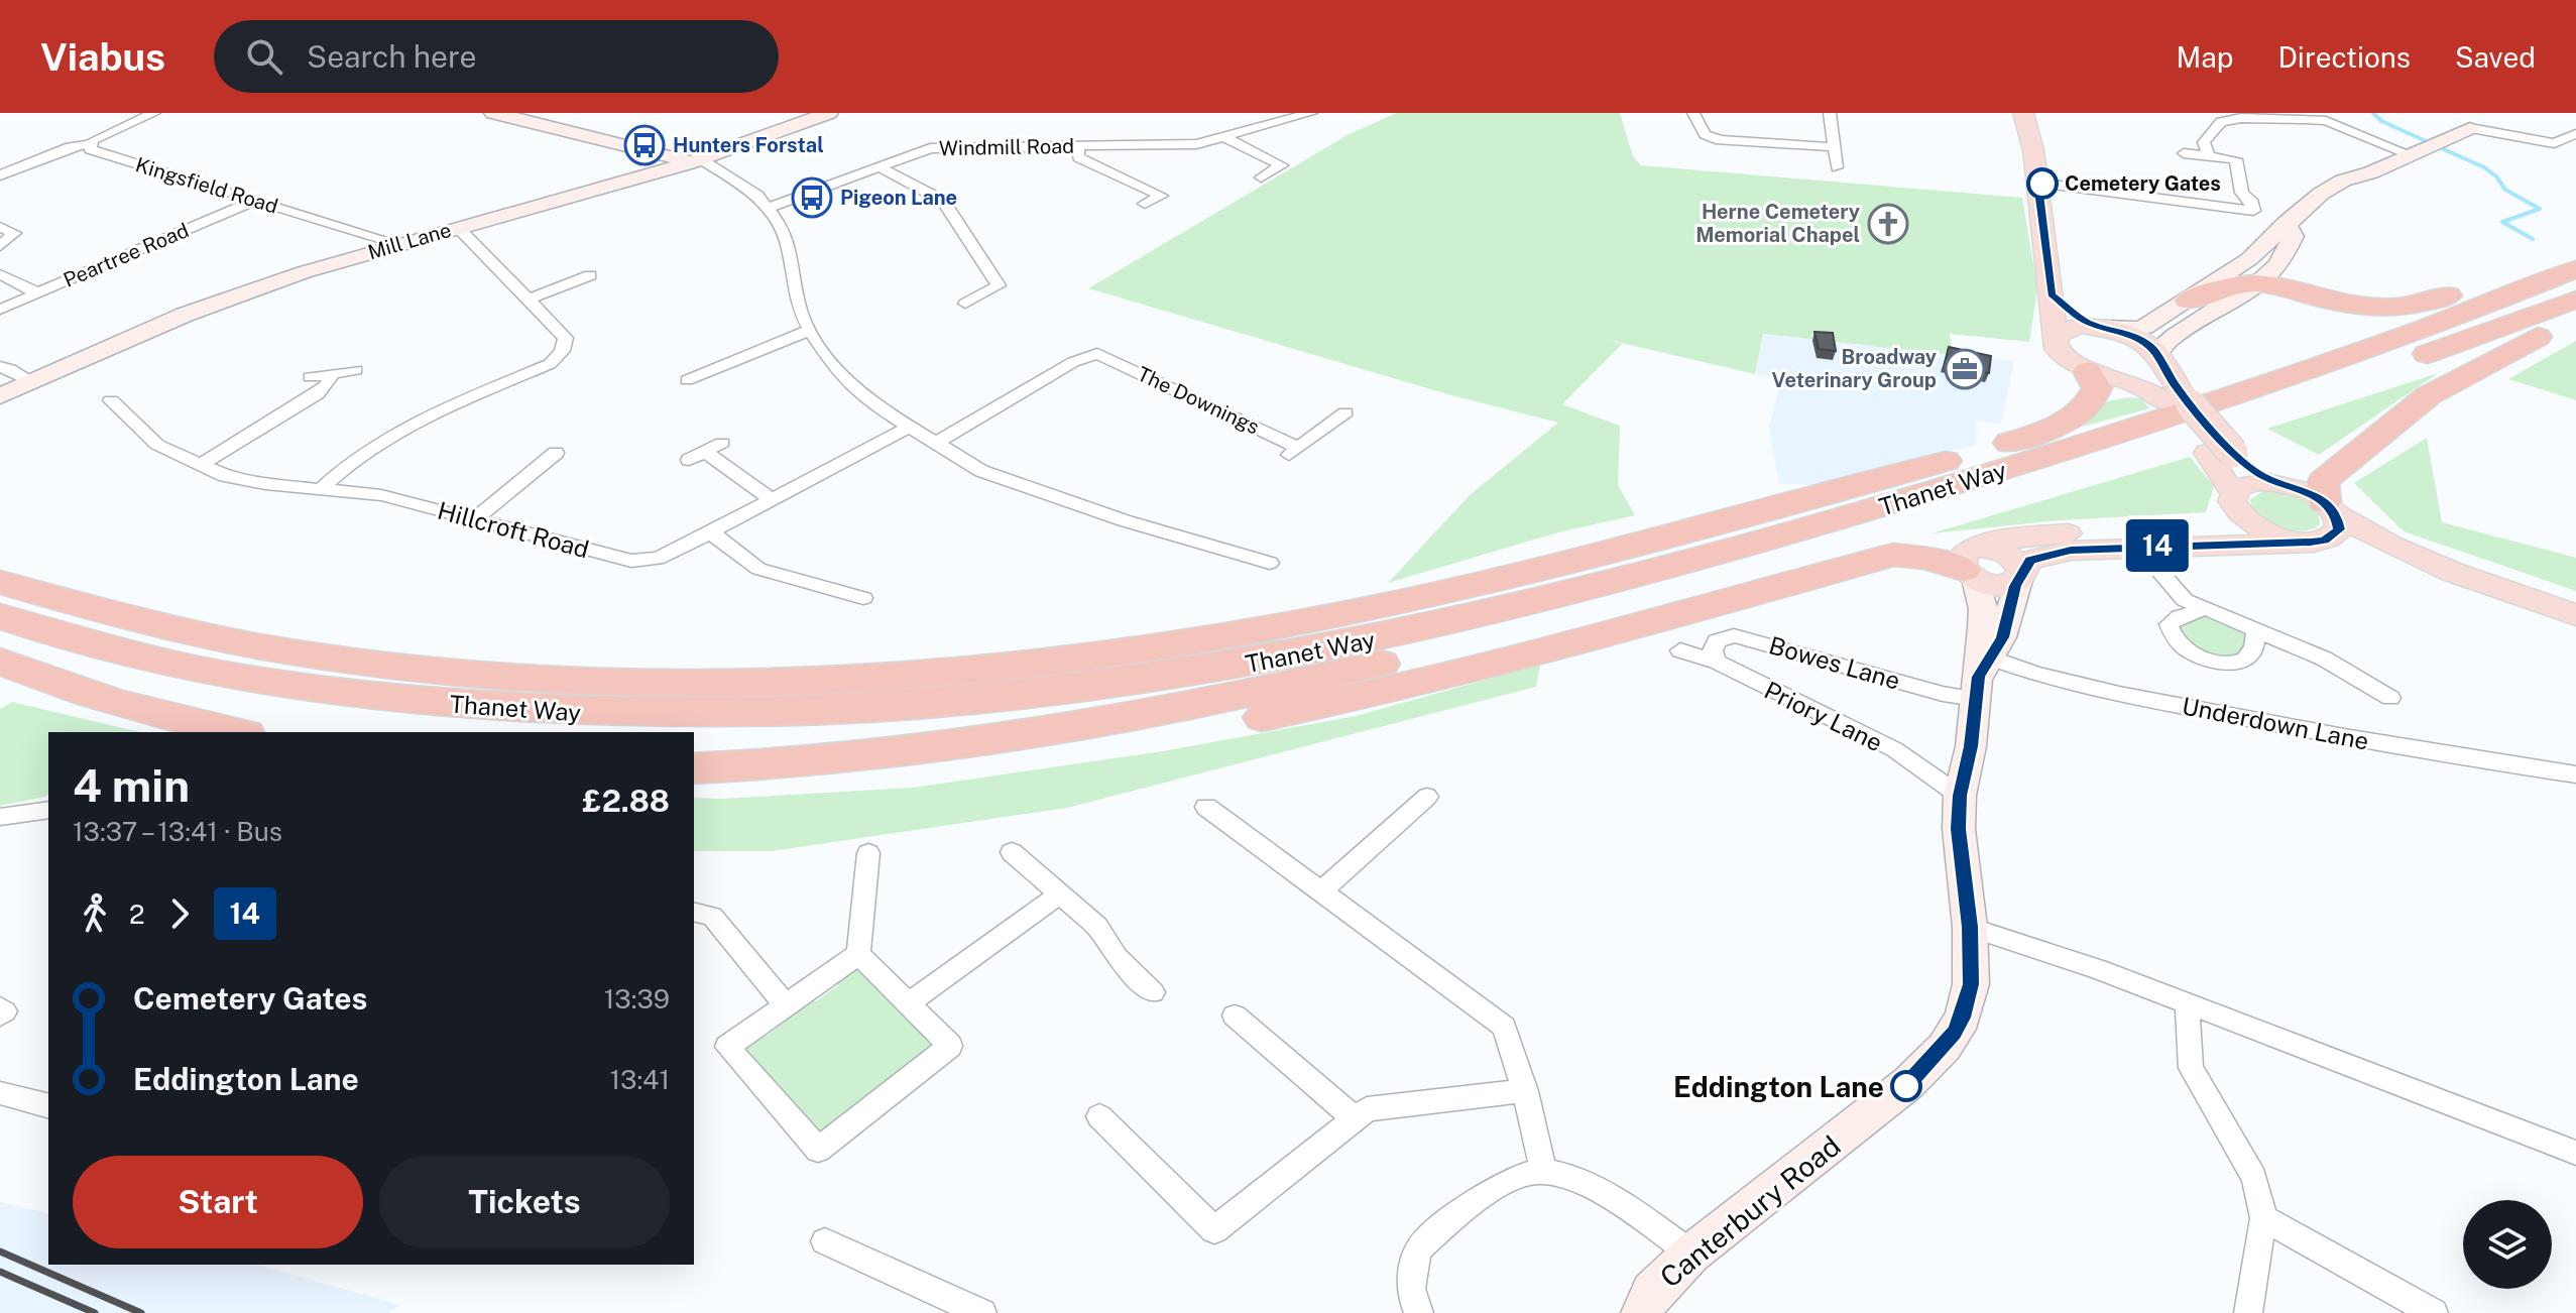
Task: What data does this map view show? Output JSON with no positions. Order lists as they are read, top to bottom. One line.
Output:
{"streets":{"highway":["Thanet Way"],"street":["Windmill Road","Kingsfield Road","Mill Lane","Peartree Road","The Downings","Hillcroft Road","Bowes Lane","Priory Lane","Underdown Lane","Canterbury Road"]},"crossings":[["Kingsfield Road","Mill Lane"],["Kingsfield Road","Peartree Road"],["Bowes Lane","Priory Lane"],["Bowes Lane","Underdown Lane"],["Bowes Lane","Canterbury Road"],["Priory Lane","Canterbury Road"],["Underdown Lane","Canterbury Road"]],"places":{"bus stop":["Hunters Forstal","Pigeon Lane"],"other":["Cemetery Gates","Eddington Lane"],"church":["Herne Cemetery Memorial Chapel"],"office":["Broadway Veterinary Group"]},"lines":["bus line 14"],"page":{"header":"Viabus","search":"Search here","nav":["Map","Directions","Saved"],"on_map":"14","heading":["4 min","13:37 – 13:41 · Bus","£2.88"],"legs":["2","14"],"list":[{"name":"Cemetery Gates","value":"13:39"},{"name":"Eddington Lane","value":"13:41"}],"buttons":["Start","Tickets"]}}
